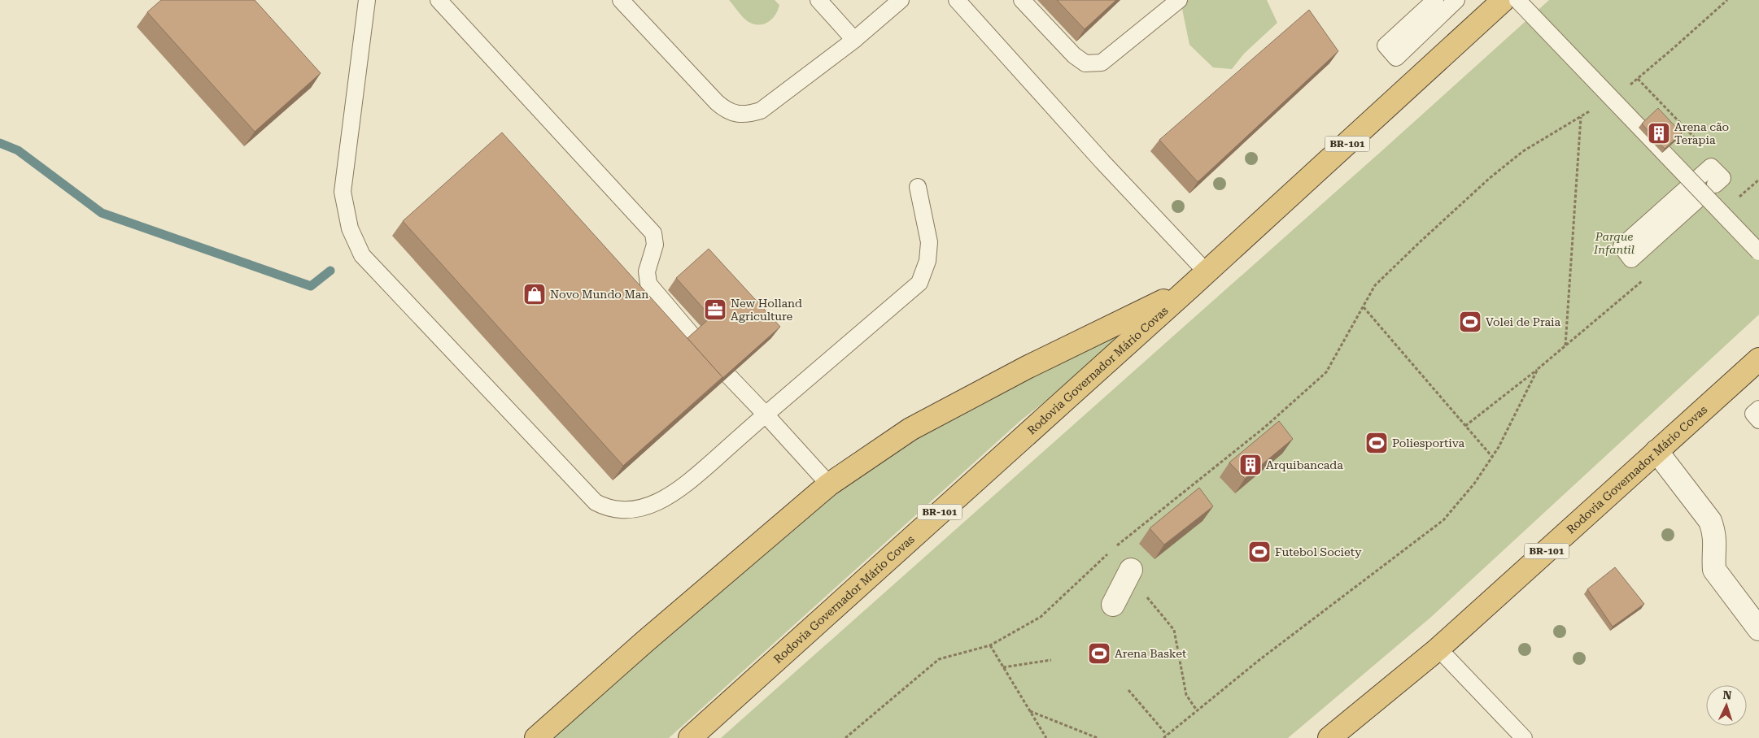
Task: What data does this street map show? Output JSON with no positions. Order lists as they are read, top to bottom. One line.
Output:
{"streets":{"highway":["BR-101","Rodovia Governador Mário Covas"]},"parks":["Parque Infantil"],"places":{"building":["Arena cão Terapia","Arquibancada"],"shop":["Novo Mundo Man"],"office":["New Holland Agriculture"],"sports":["Volei de Praia","Poliesportiva","Futebol Society","Arena Basket"]},"north":"top"}
